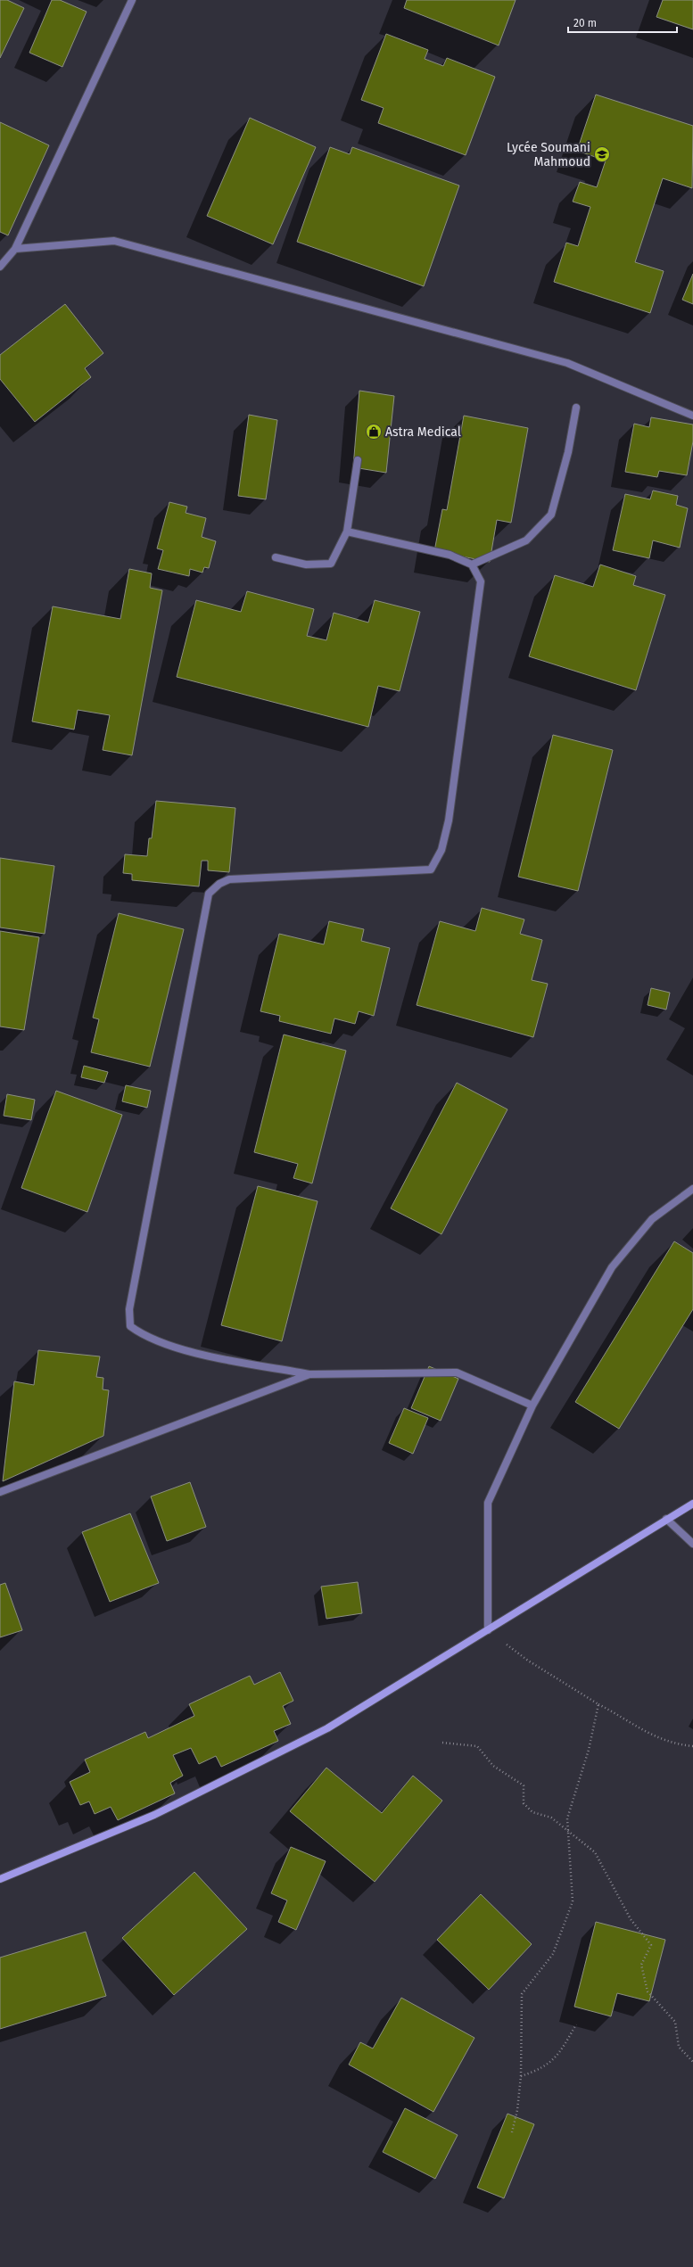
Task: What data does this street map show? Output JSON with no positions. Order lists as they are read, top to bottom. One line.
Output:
{"places":{"school or university":["Lycée Soumani Mahmoud"],"shop":["Astra Medical"]},"scale_bar":"20 m"}
